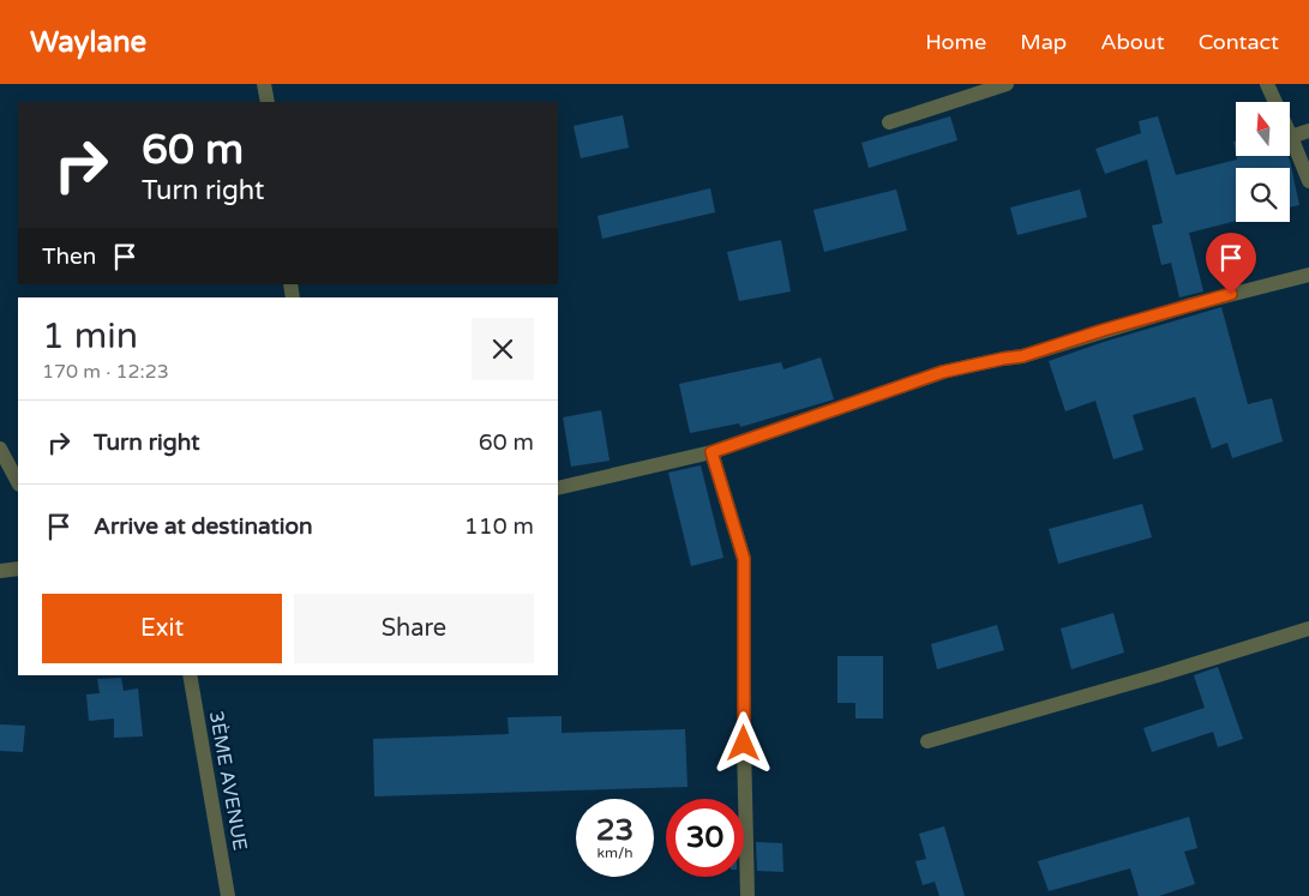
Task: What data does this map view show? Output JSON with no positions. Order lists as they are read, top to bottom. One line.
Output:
{"streets":{"street":["3ÈME AVENUE"]},"north":"top","page":{"header":"Waylane","nav":["Home","Map","About","Contact"],"turn":["60 m","Turn right"],"then":"Then","heading":["1 min","170 m · 12:23"],"list":[{"name":"Turn right","value":"60 m"},{"name":"Arrive at destination","value":"110 m"}],"buttons":["Exit","Share"],"speed":"23 km/h","limit":"30"}}
